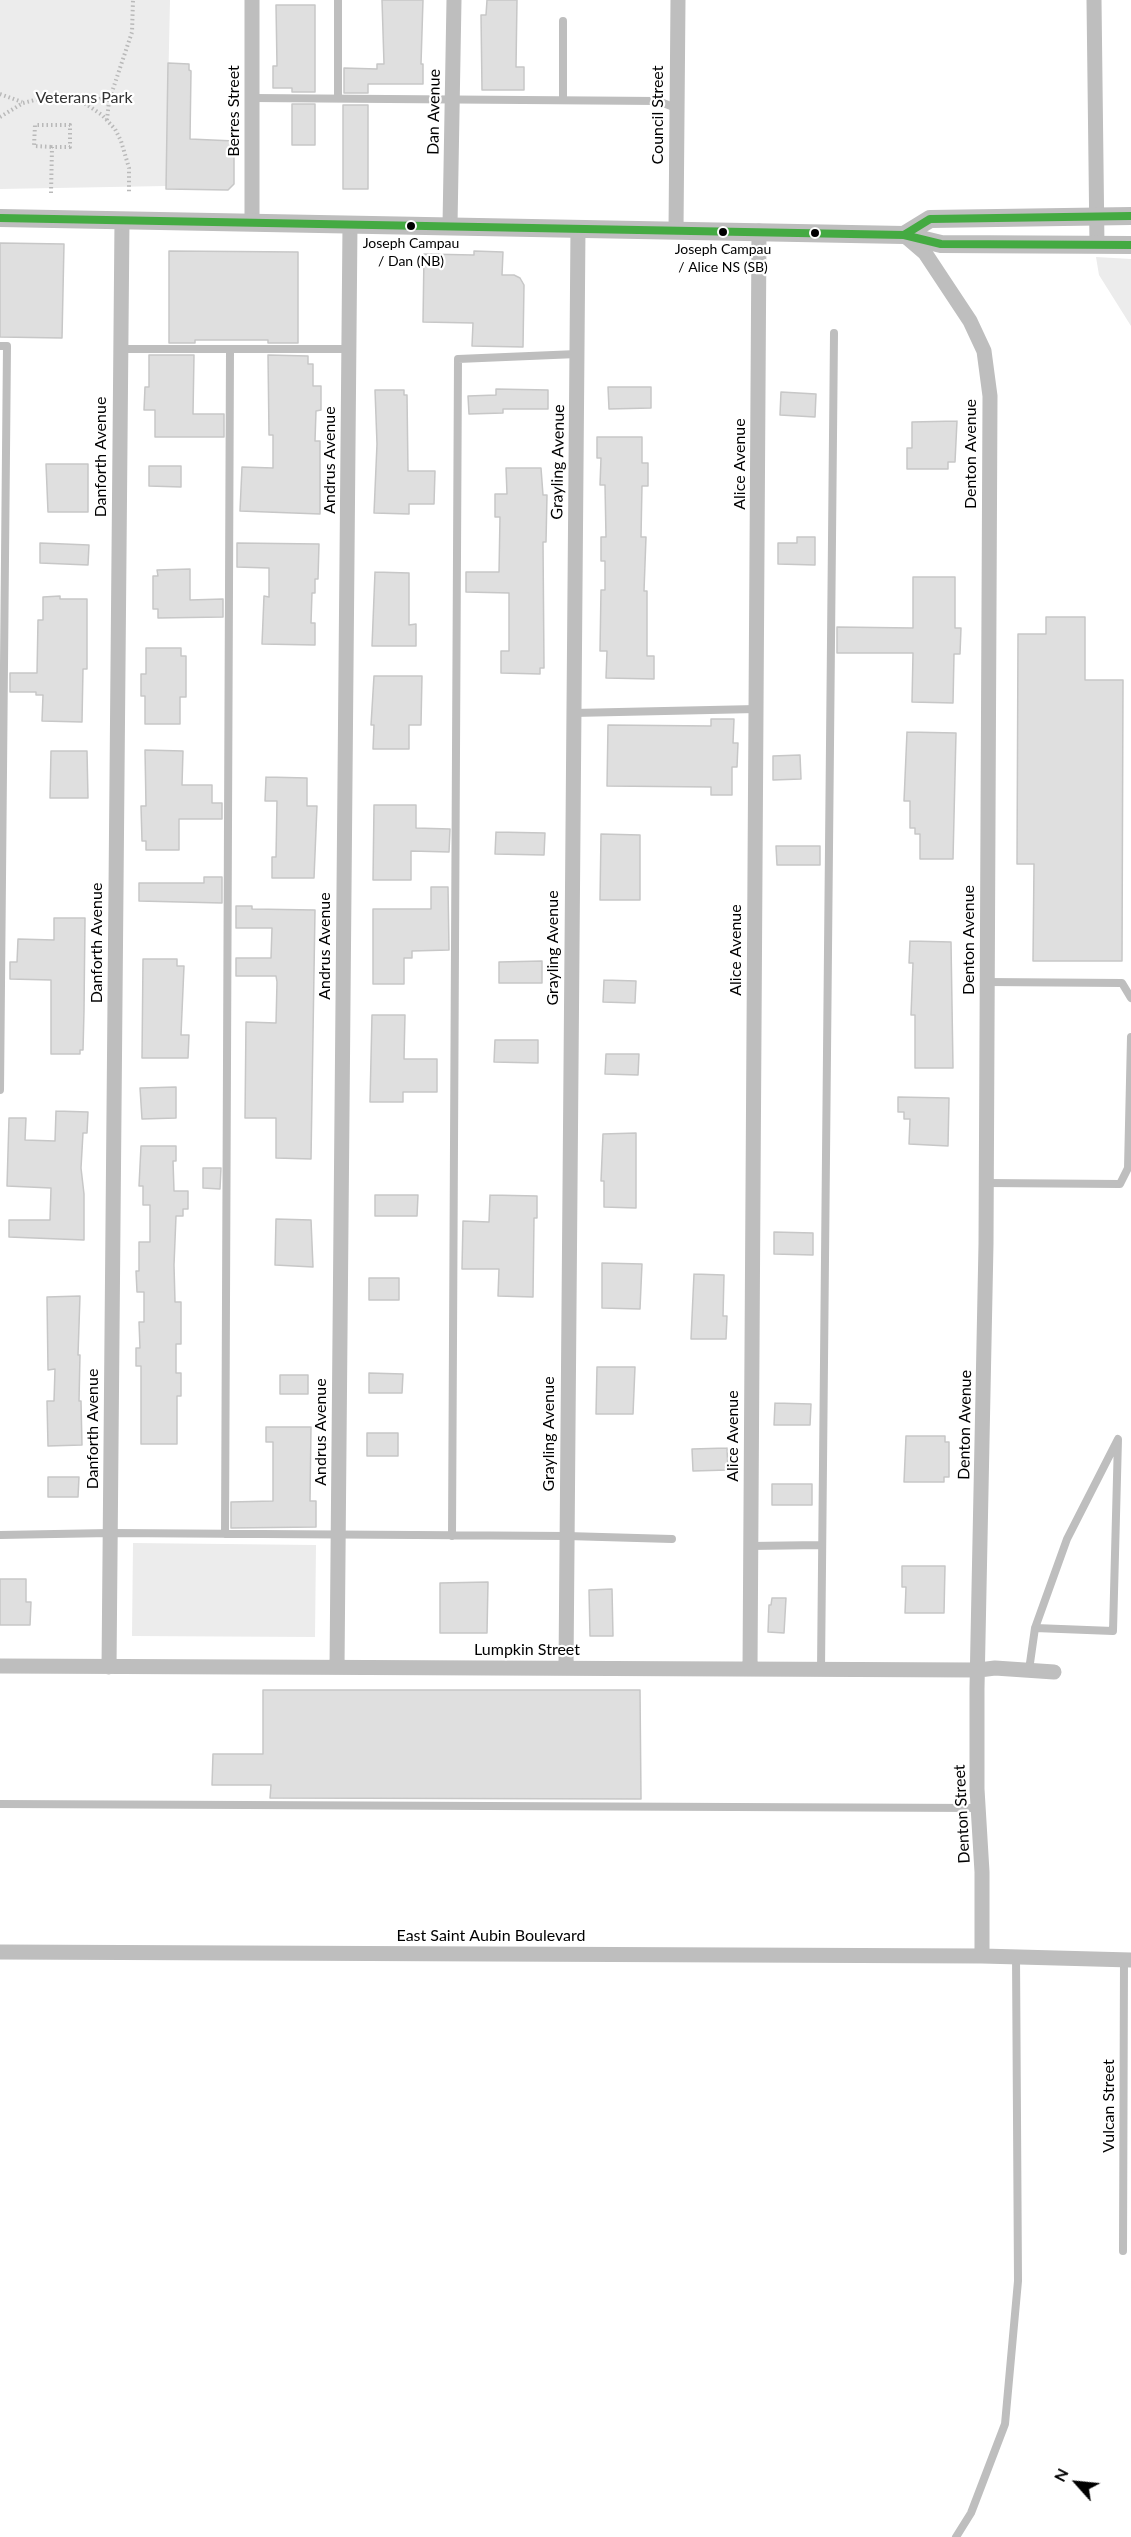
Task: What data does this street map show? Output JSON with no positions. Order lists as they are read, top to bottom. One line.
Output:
{"streets":{"street":["Berres Street","Dan Avenue","Council Street","Denton Avenue","Danforth Avenue","Andrus Avenue","Grayling Avenue","Alice Avenue","Lumpkin Street","Denton Street","East Saint Aubin Boulevard"],"lane":["Vulcan Street"]},"crossings":[["Denton Avenue","Lumpkin Street"],["Denton Avenue","Denton Street"],["Danforth Avenue","Lumpkin Street"],["Andrus Avenue","Lumpkin Street"],["Grayling Avenue","Lumpkin Street"],["Alice Avenue","Lumpkin Street"],["Lumpkin Street","Denton Street"],["Denton Street","East Saint Aubin Boulevard"],["East Saint Aubin Boulevard","Vulcan Street"]],"parks":["Veterans Park"],"places":["Joseph Campau / Dan (NB)","Joseph Campau / Alice NS (SB)"],"north":"top left"}
